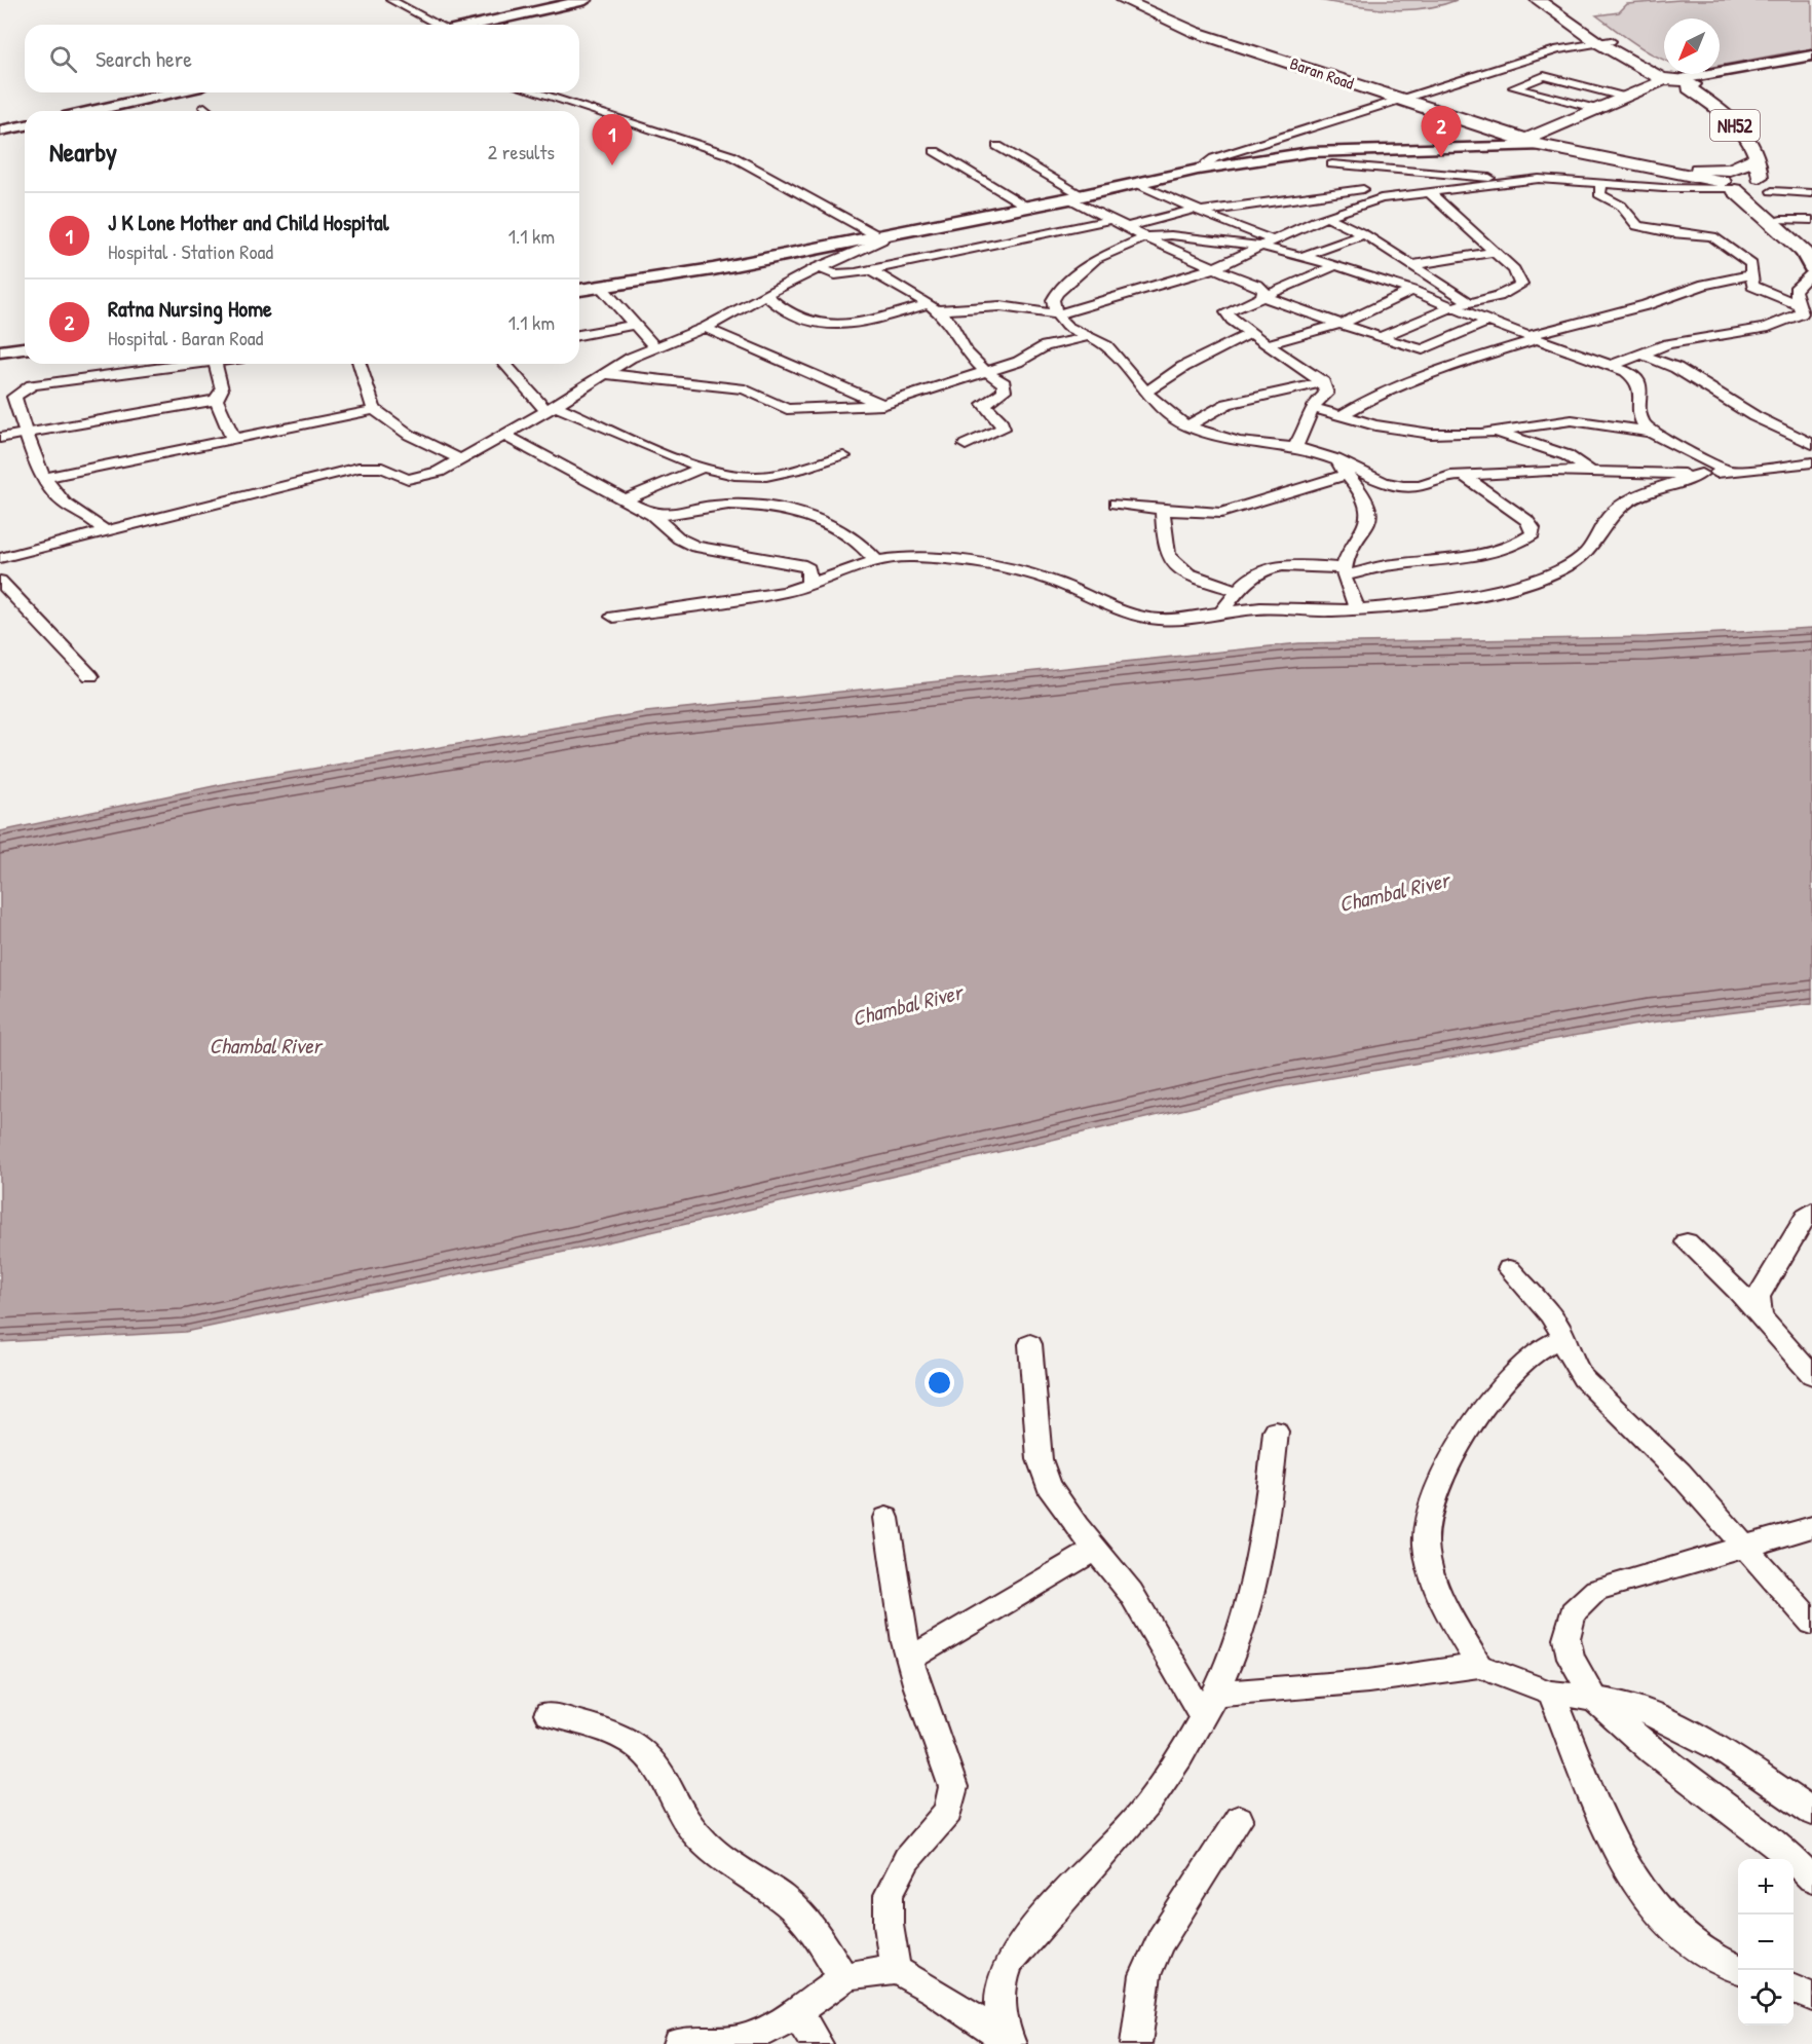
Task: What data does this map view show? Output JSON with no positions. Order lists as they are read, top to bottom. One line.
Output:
{"streets":{"main road":["Baran Road","NH52"]},"water":["Chambal River"],"north":"bottom left","page":{"search":"Search here","pins":["2","1"],"heading":["Nearby","2 results"],"list":[{"mark":"1","name":"J K Lone Mother and Child Hospital","note":"Hospital · Station Road","value":"1.1 km"},{"mark":"2","name":"Ratna Nursing Home","note":"Hospital · Baran Road","value":"1.1 km"}],"map_buttons":["+","−"]}}
